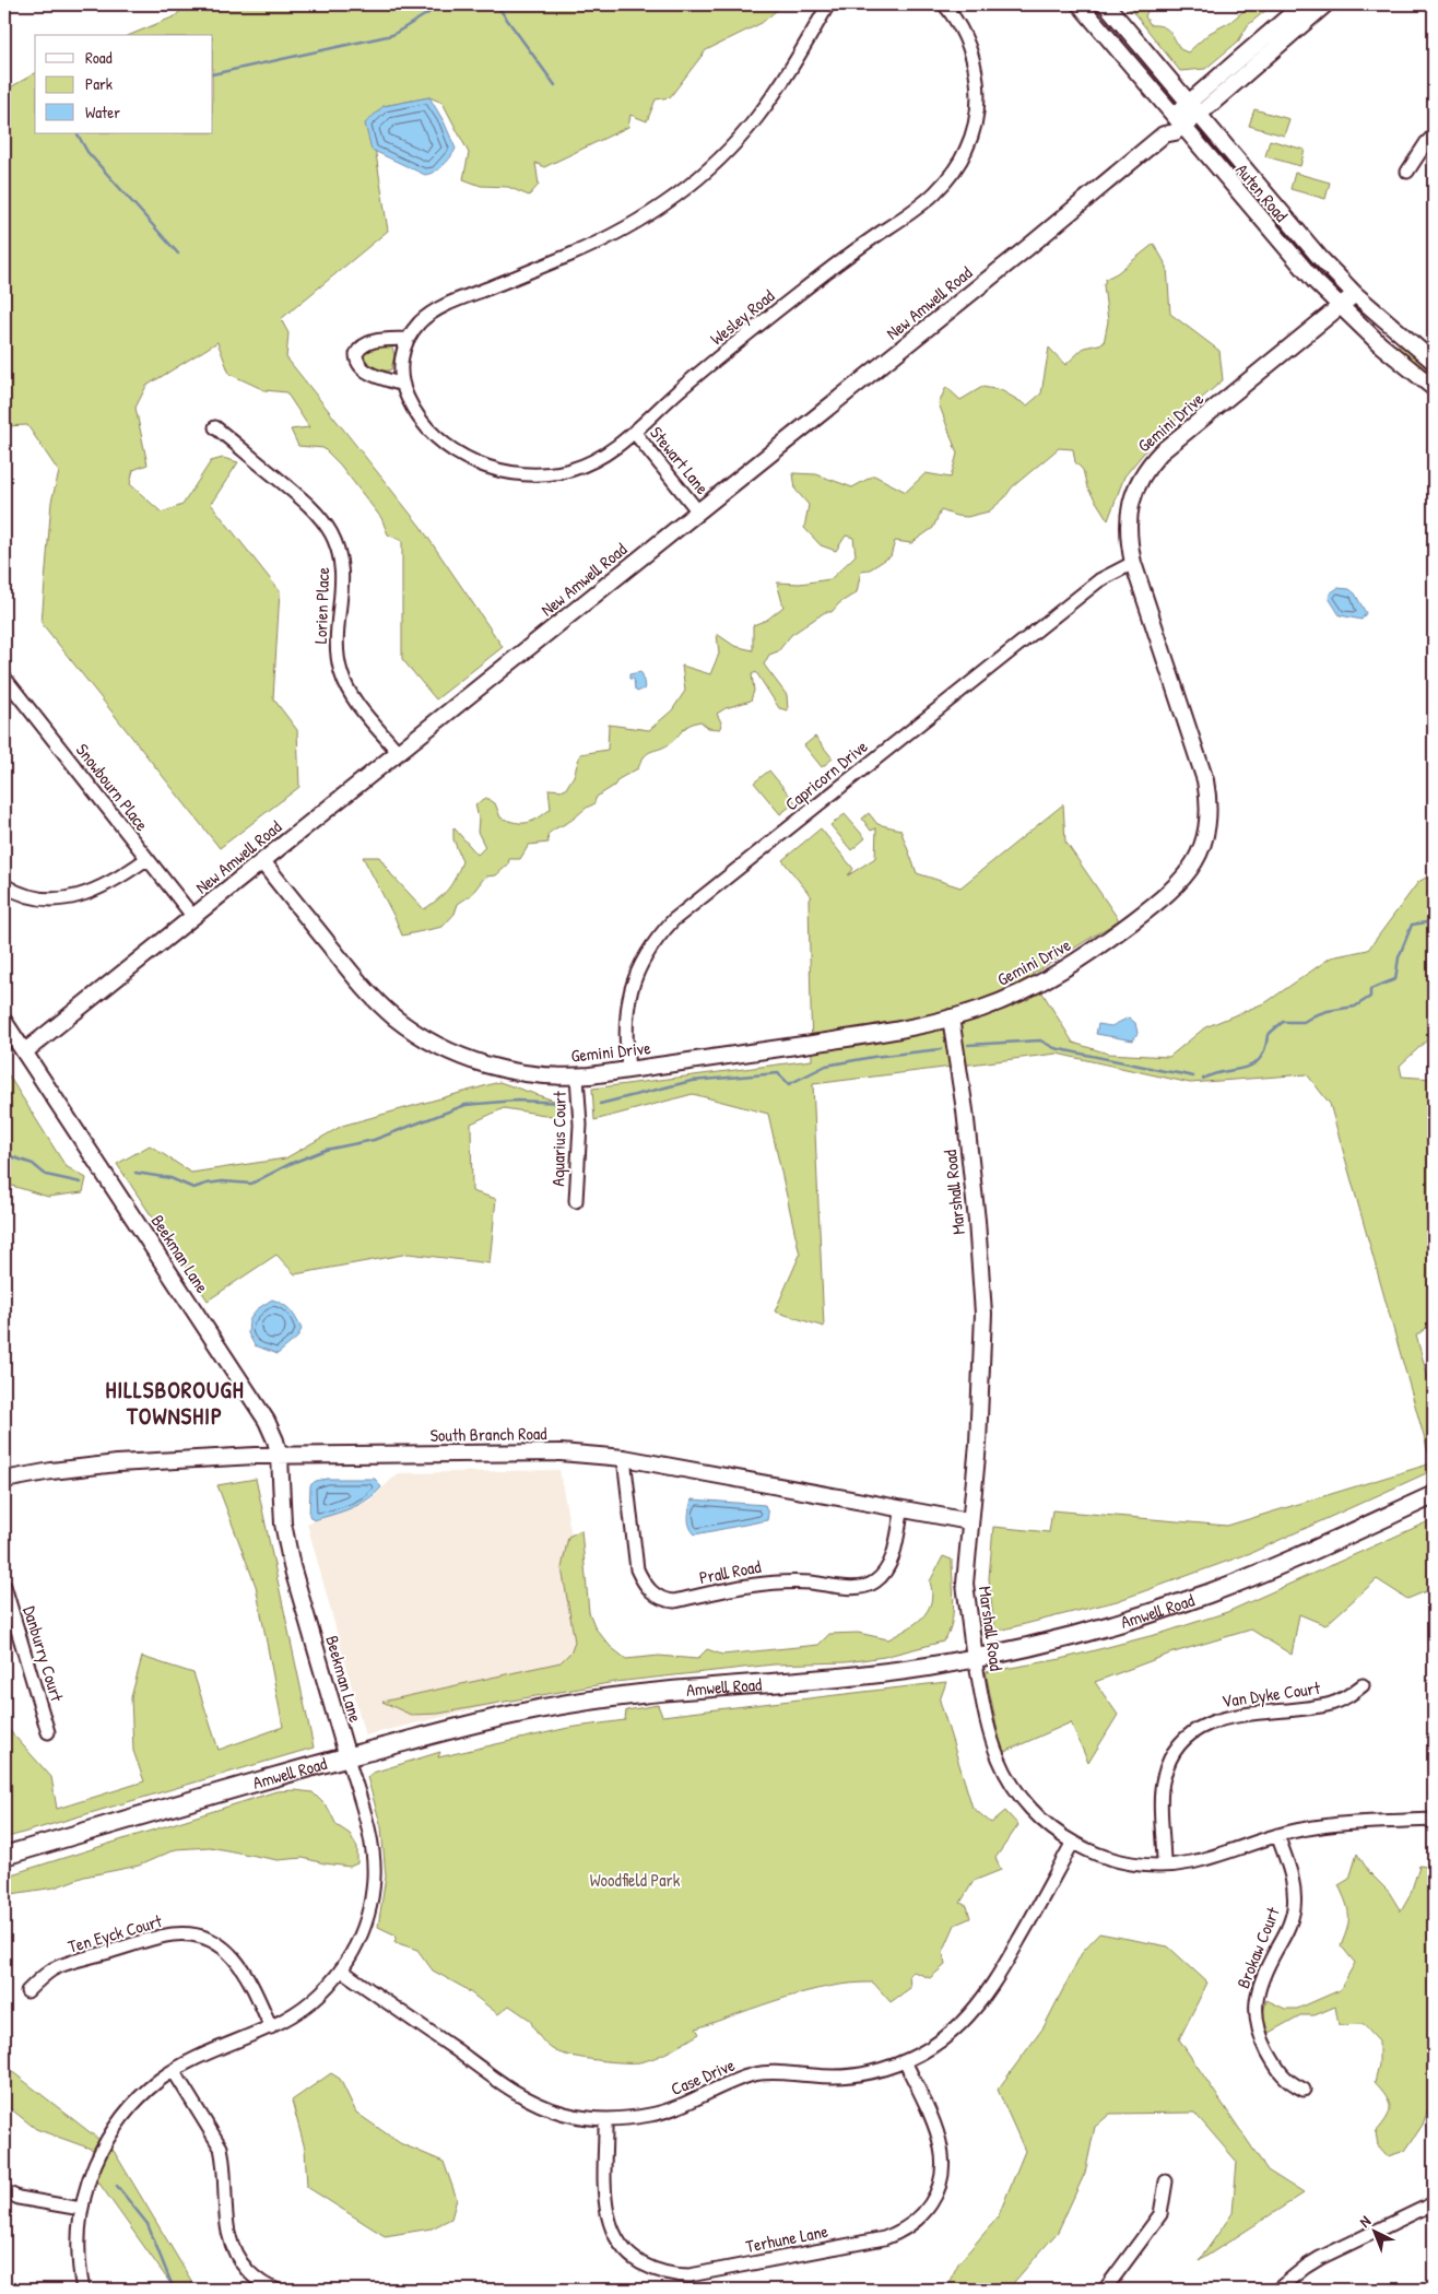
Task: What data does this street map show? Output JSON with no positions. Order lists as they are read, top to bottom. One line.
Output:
{"streets":{"main road":["Amwell Road"],"street":["Auten Road","New Amwell Road","Wesley Road","Gemini Drive","Stewart Lane","Lorien Place","Capricorn Drive","Snowbourn Place","Aquarius Court","Marshall Road","Beekman Lane","South Branch Road","Prall Road","Danburry Court","Van Dyke Court","Ten Eyck Court","Brokaw Court","Case Drive","Terhune Lane"]},"crossings":[["Auten Road","New Amwell Road"],["Auten Road","Gemini Drive"],["New Amwell Road","Gemini Drive"],["New Amwell Road","Stewart Lane"],["New Amwell Road","Lorien Place"],["New Amwell Road","Snowbourn Place"],["New Amwell Road","Beekman Lane"],["Wesley Road","Stewart Lane"],["Gemini Drive","Capricorn Drive"],["Gemini Drive","Aquarius Court"],["Gemini Drive","Marshall Road"],["Marshall Road","South Branch Road"],["Marshall Road","Amwell Road"],["Marshall Road","Van Dyke Court"],["Marshall Road","Brokaw Court"],["Marshall Road","Case Drive"],["Beekman Lane","South Branch Road"],["Beekman Lane","Amwell Road"],["Beekman Lane","Ten Eyck Court"],["Beekman Lane","Case Drive"],["South Branch Road","Prall Road"],["Case Drive","Terhune Lane"]],"districts":["HILLSBOROUGH TOWNSHIP"],"parks":["Woodfield Park"],"legend":["Road","Park","Water"],"north":"top left"}
